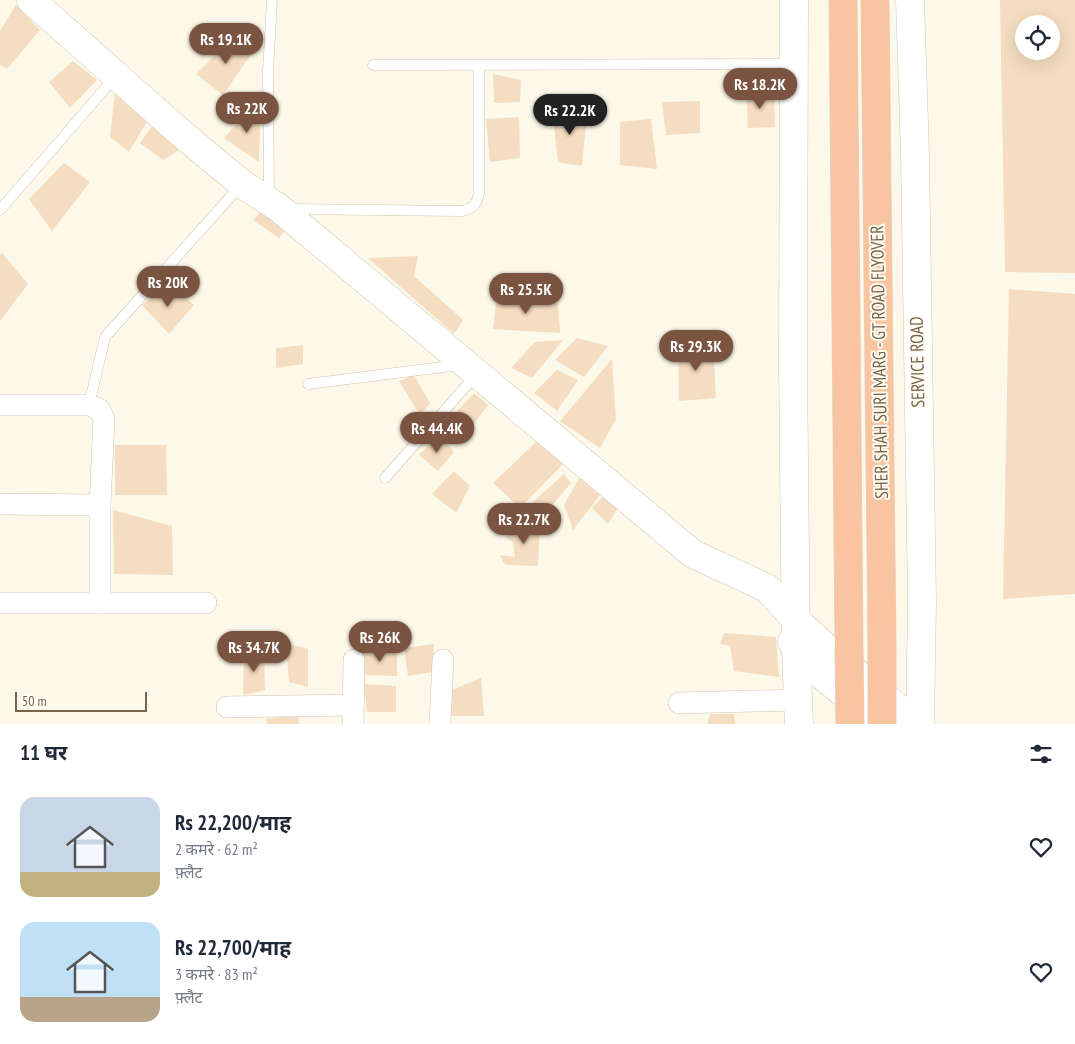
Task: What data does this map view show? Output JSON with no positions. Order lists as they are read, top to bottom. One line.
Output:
{"streets":{"highway":["SHER SHAH SURI MARG - GT ROAD FLYOVER"],"street":["SERVICE ROAD"]},"scale_bar":"50 m","page":{"price":["Rs 19.1K","Rs 18.2K","Rs 22K","Rs 22.2K","Rs 20K","Rs 25.5K","Rs 29.3K","Rs 44.4K","Rs 22.7K","Rs 26K","Rs 34.7K"],"scale":"50 m","heading":"11 घर","list":[{"name":"Rs 22,200/माह","note":"2 कमरे · 62 m² · फ़्लैट"},{"name":"Rs 22,700/माह","note":"3 कमरे · 83 m² · फ़्लैट"}]}}
